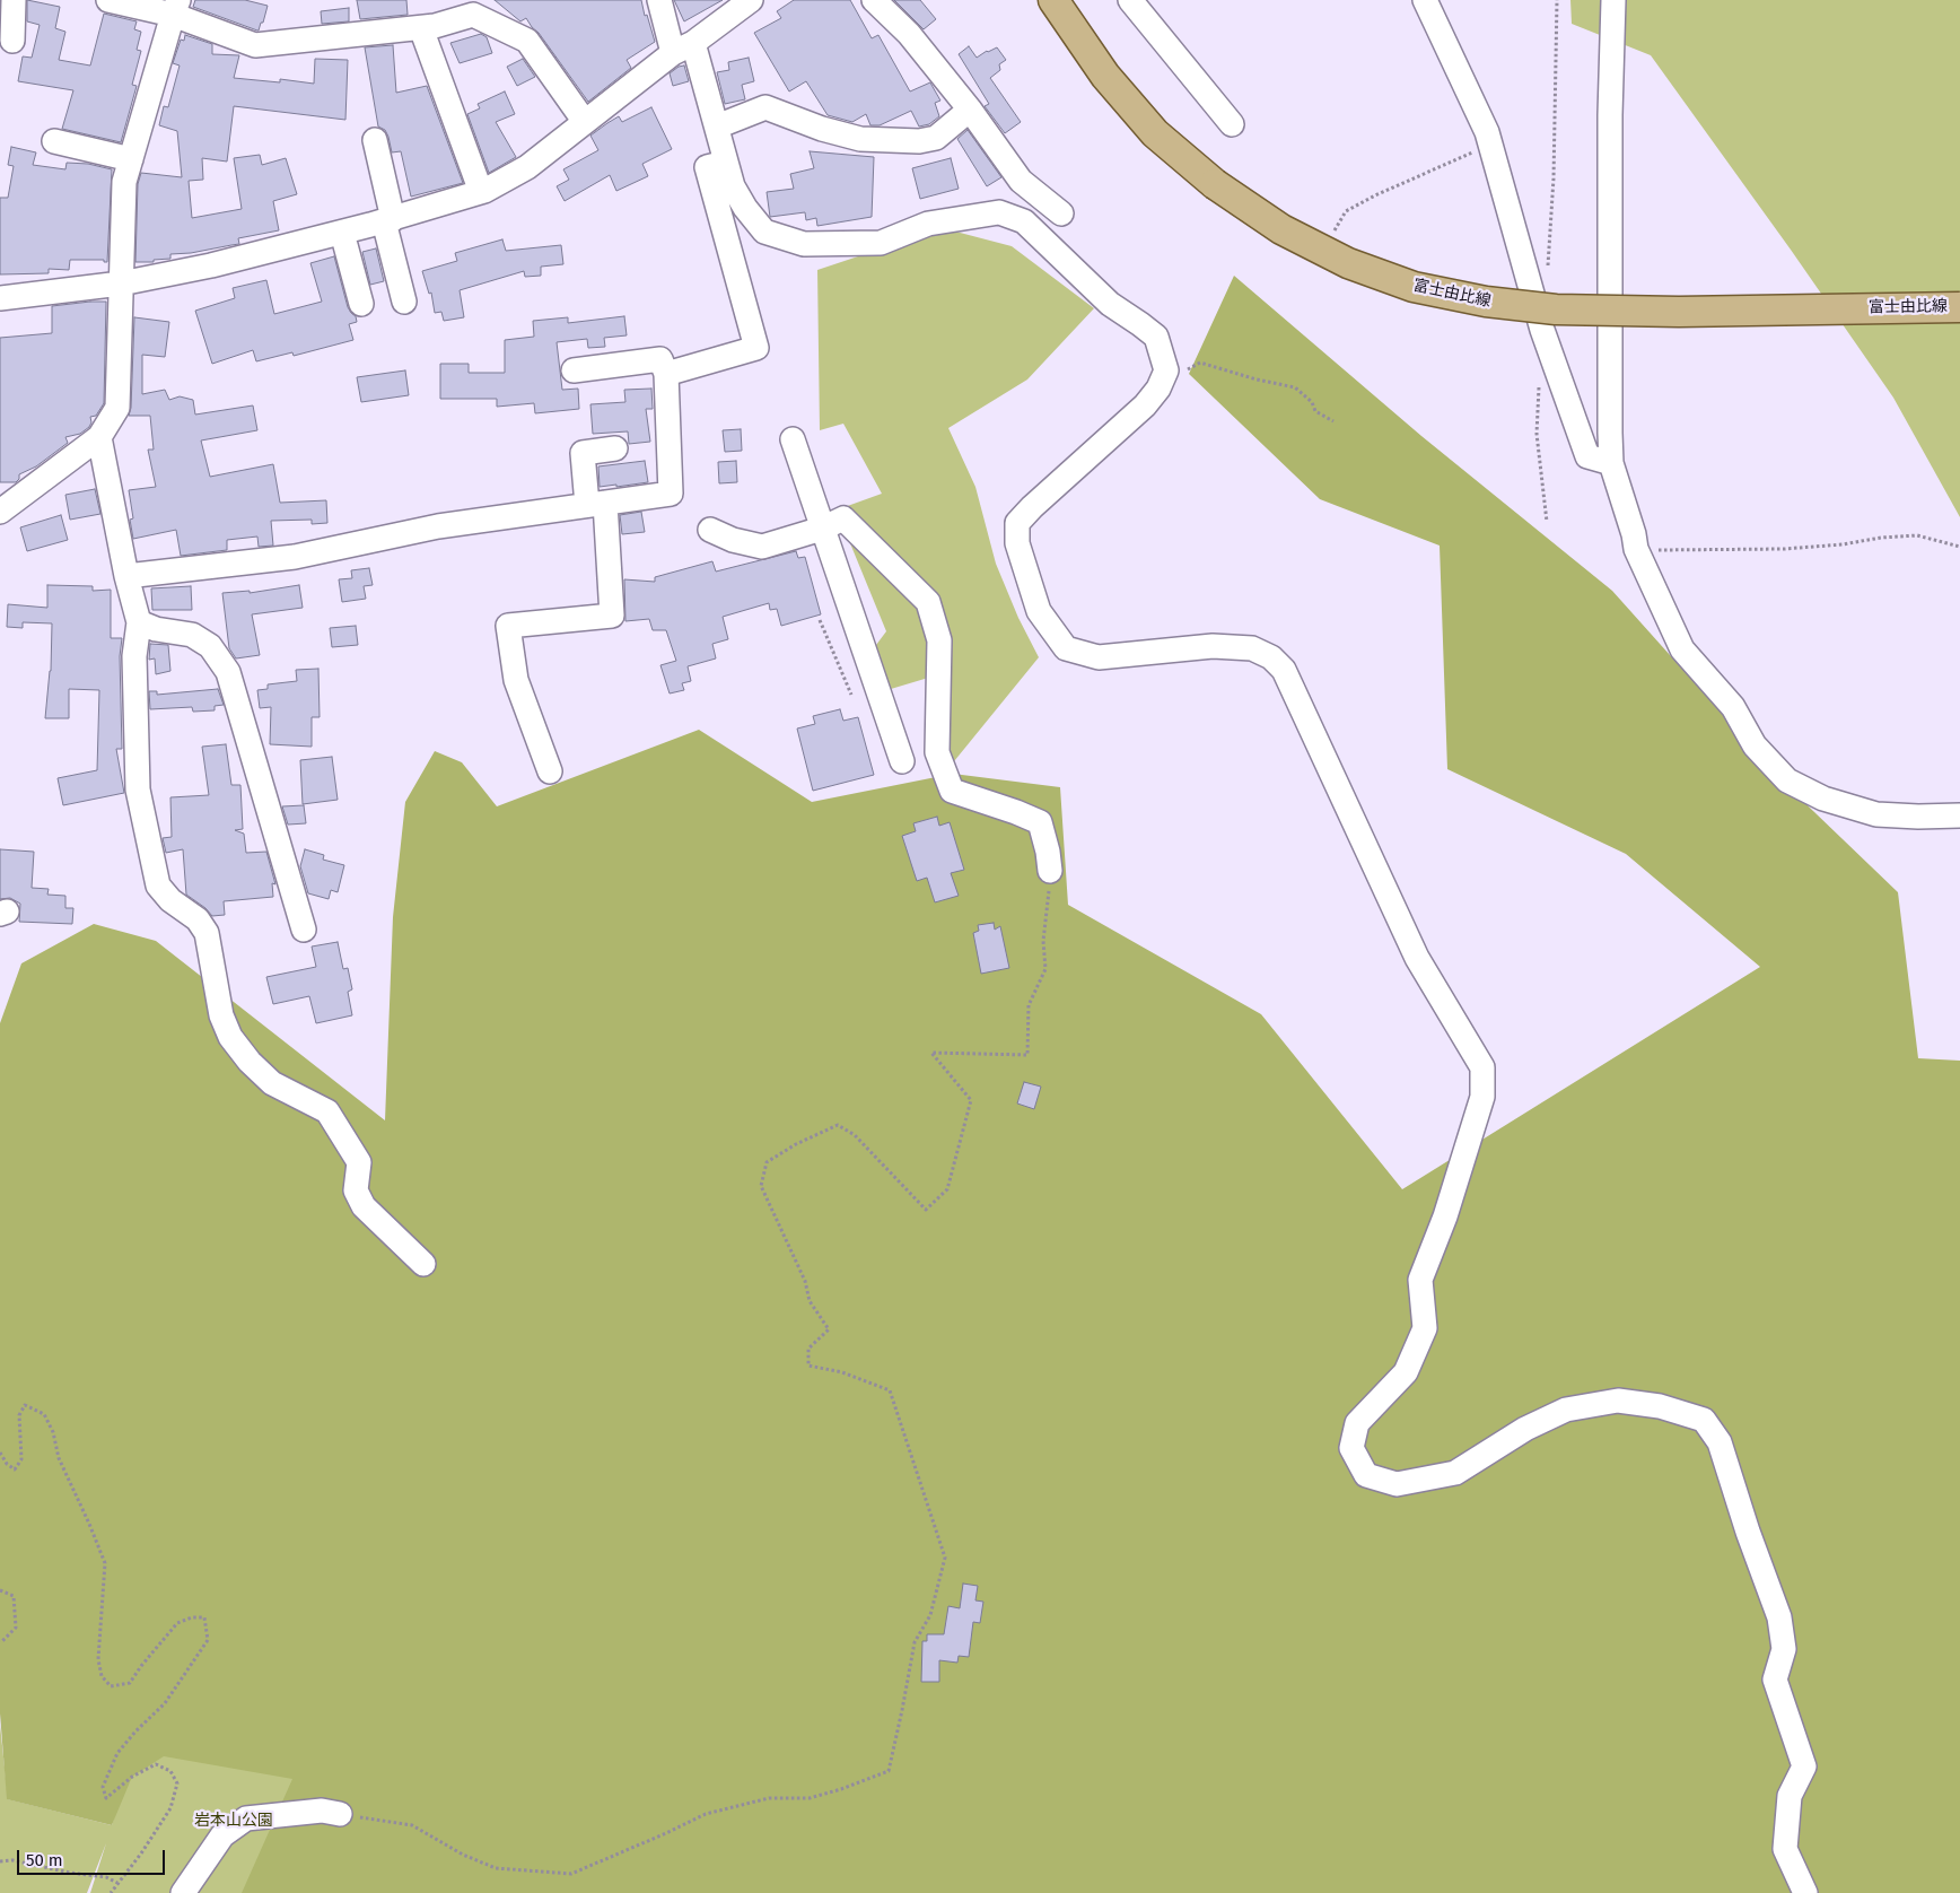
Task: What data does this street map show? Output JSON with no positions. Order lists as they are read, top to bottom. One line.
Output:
{"streets":{"main road":["富士由比線"]},"parks":["岩本山公園"],"scale_bar":"50 m"}
